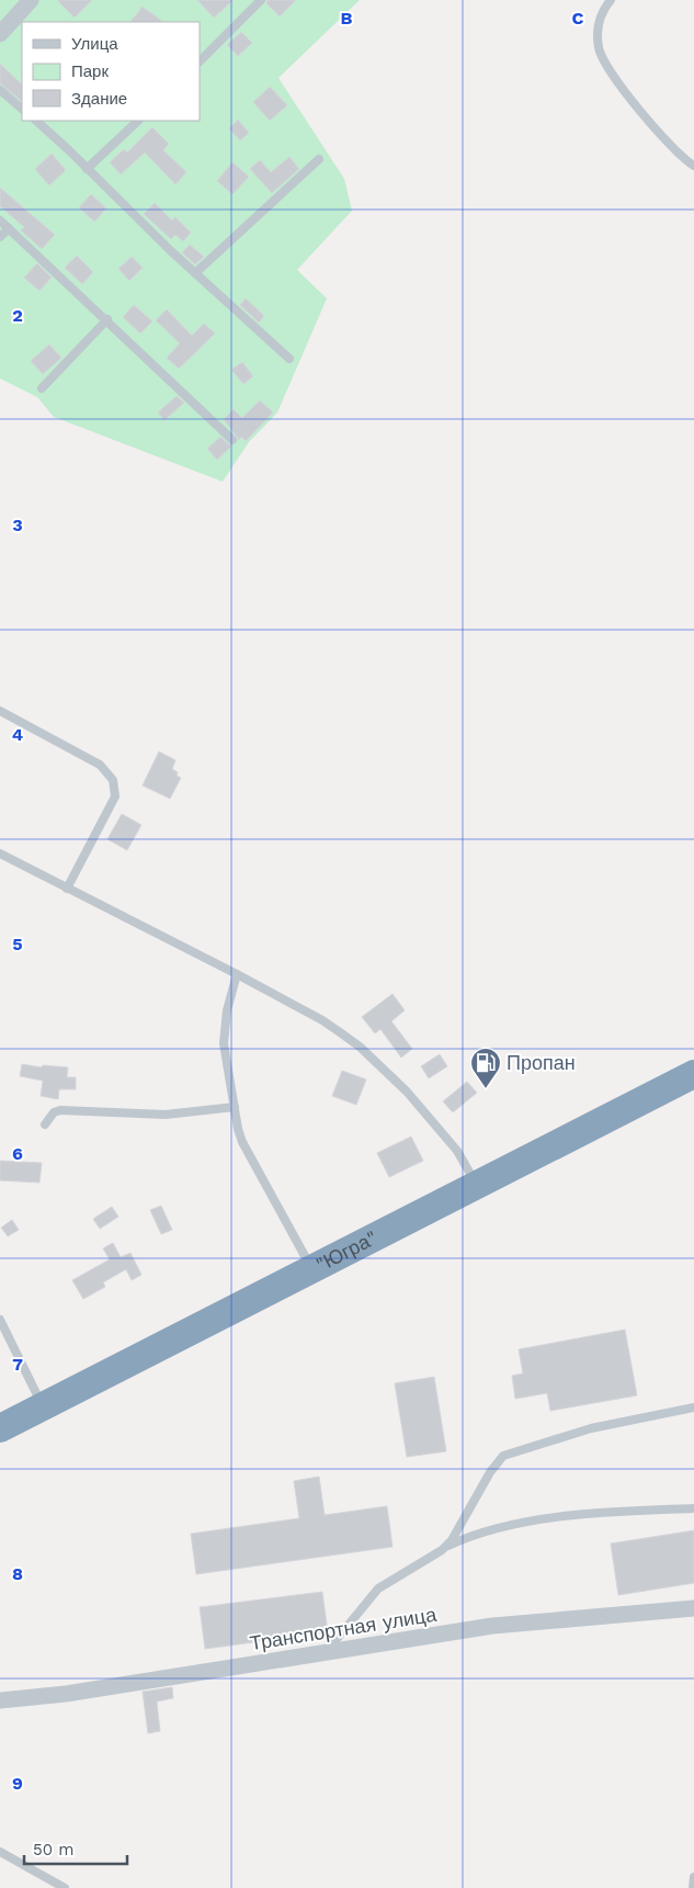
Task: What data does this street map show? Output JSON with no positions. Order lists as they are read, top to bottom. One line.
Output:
{"streets":{"highway":["\"Югра\""],"street":["Транспортная улица"]},"places":{"fuel station":["Пропан"]},"legend":["Улица","Парк","Здание"],"scale_bar":"50 m","grid":{"columns":["B","C"],"rows":["2","3","4","5","6","7","8","9"]}}
